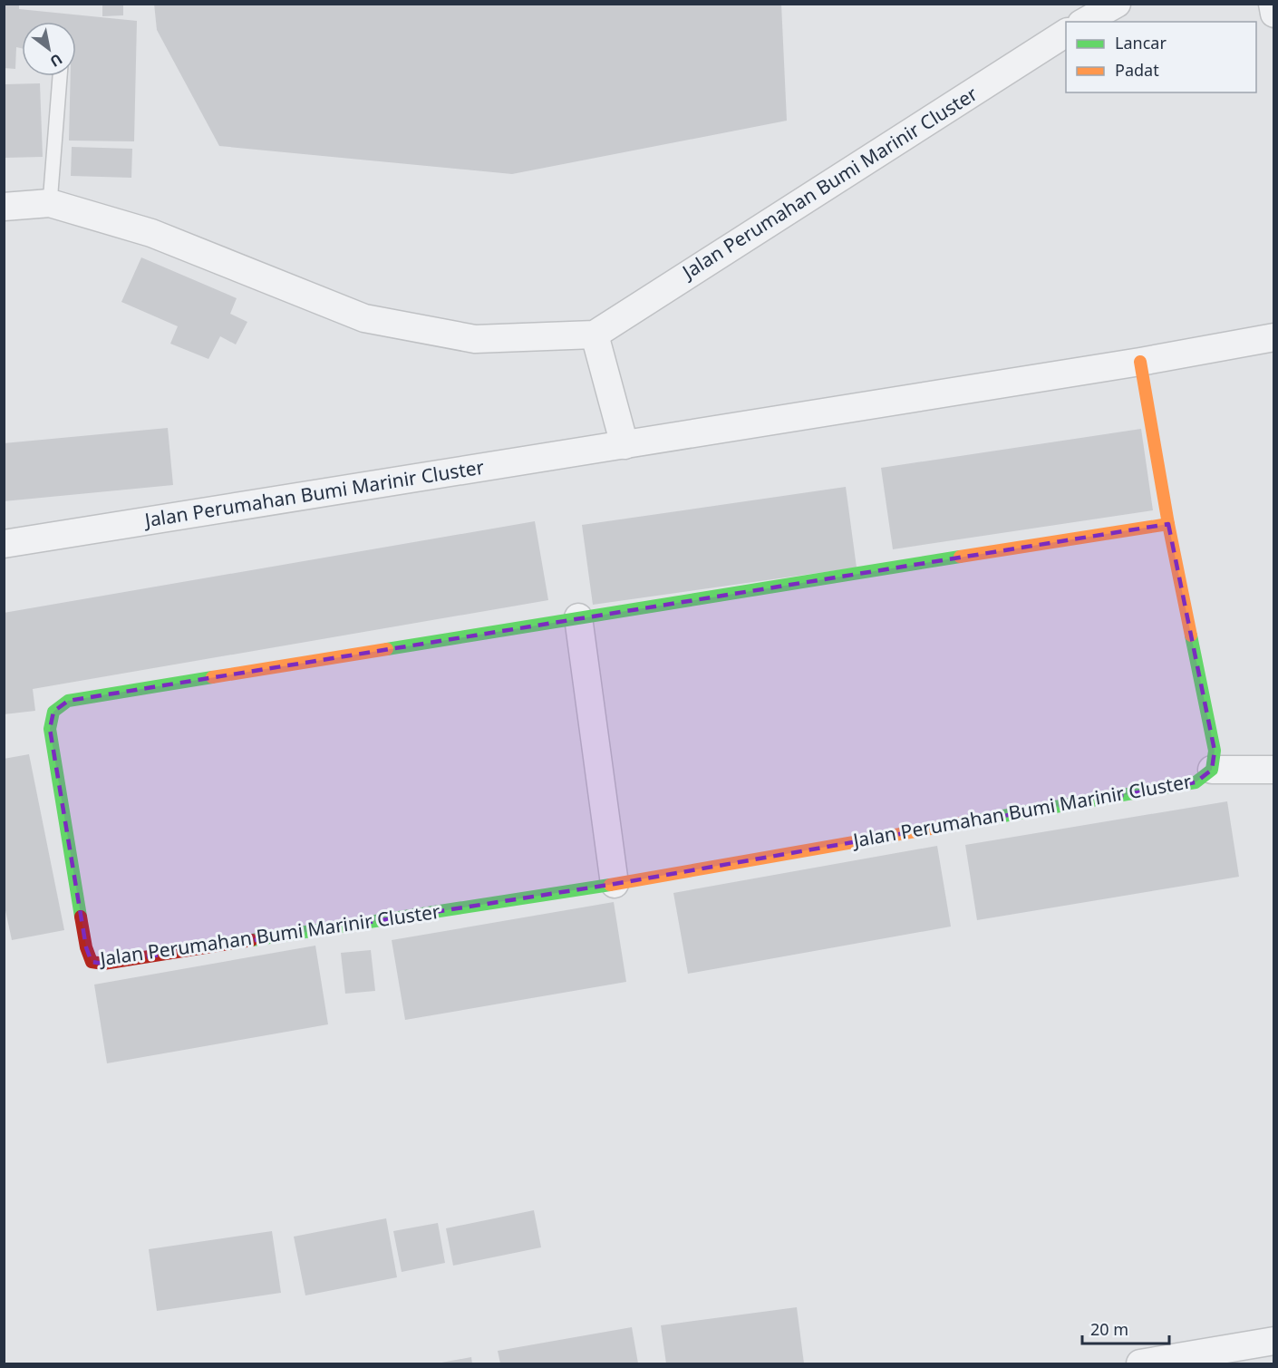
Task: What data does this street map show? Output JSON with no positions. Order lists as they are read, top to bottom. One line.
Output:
{"streets":{"street":["Jalan Perumahan Bumi Marinir Cluster"]},"legend":["Lancar","Padat"],"scale_bar":"20 m","north":"bottom right"}
